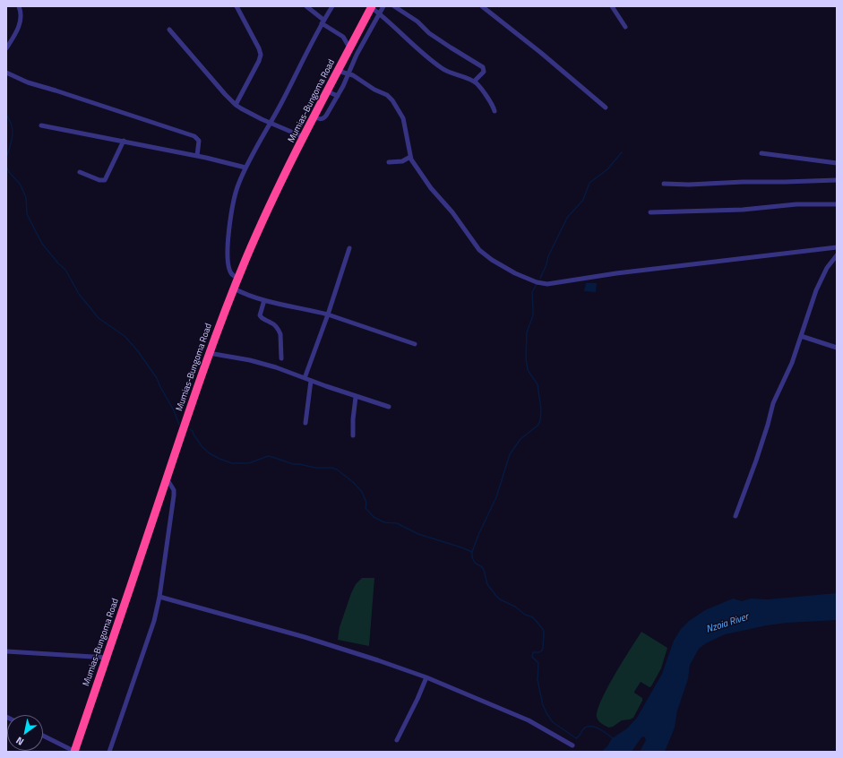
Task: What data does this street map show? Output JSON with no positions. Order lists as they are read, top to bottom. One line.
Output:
{"streets":{"highway":["Mumias-Bungoma Road"]},"water":["Nzoia River"],"north":"bottom left"}
